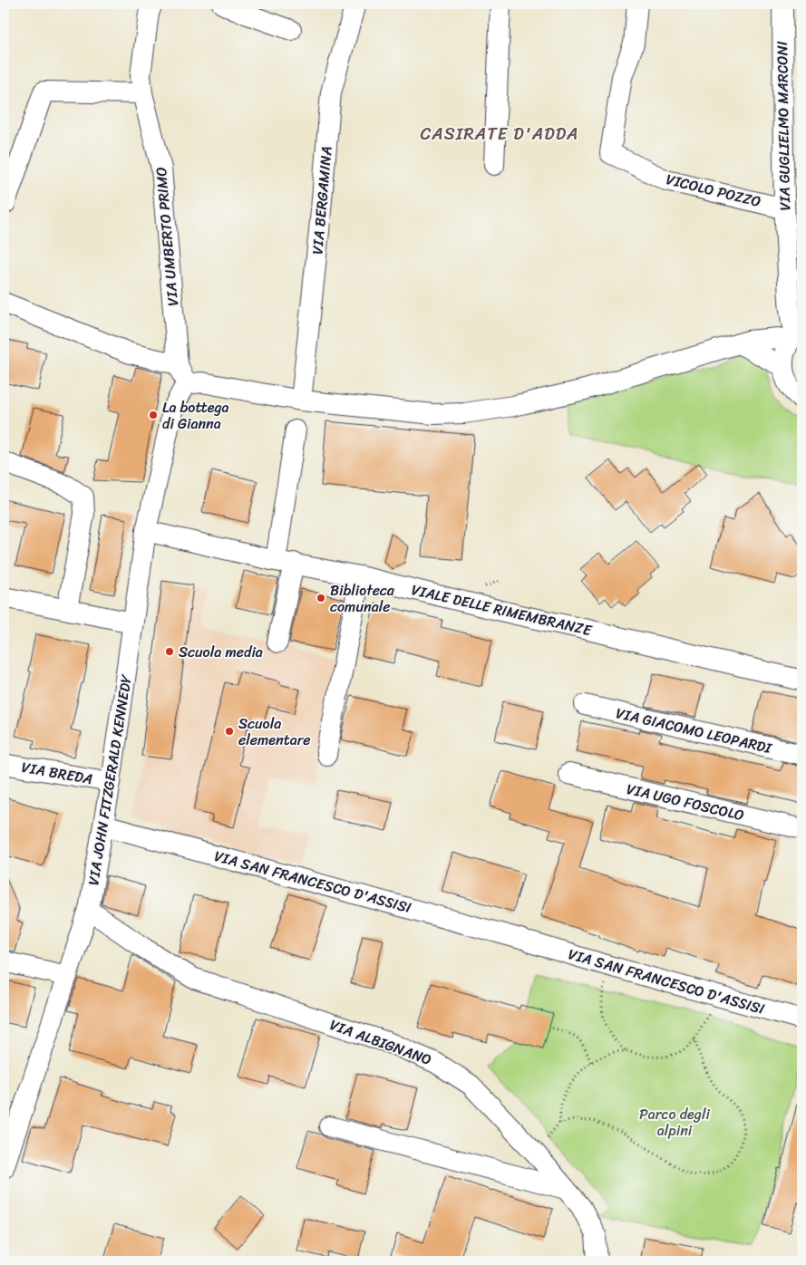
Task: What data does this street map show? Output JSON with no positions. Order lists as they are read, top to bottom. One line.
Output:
{"streets":{"street":["VIA GUGLIELMO MARCONI","VICOLO POZZO","VIA BERGAMINA","VIA UMBERTO PRIMO","VIALE DELLE RIMEMBRANZE","VIA GIACOMO LEOPARDI","VIA BREDA","VIA JOHN FITZGERALD KENNEDY","VIA UGO FOSCOLO","VIA SAN FRANCESCO D'ASSISI","VIA ALBIGNANO"]},"crossings":[["VIA GUGLIELMO MARCONI","VICOLO POZZO"],["VIA UMBERTO PRIMO","VIA JOHN FITZGERALD KENNEDY"],["VIALE DELLE RIMEMBRANZE","VIA JOHN FITZGERALD KENNEDY"],["VIA BREDA","VIA JOHN FITZGERALD KENNEDY"],["VIA JOHN FITZGERALD KENNEDY","VIA SAN FRANCESCO D'ASSISI"],["VIA JOHN FITZGERALD KENNEDY","VIA ALBIGNANO"]],"districts":["CASIRATE D'ADDA"],"parks":["Parco degli alpini"],"places":["La bottega di Gianna","Biblioteca comunale","Scuola media","Scuola elementare"]}
